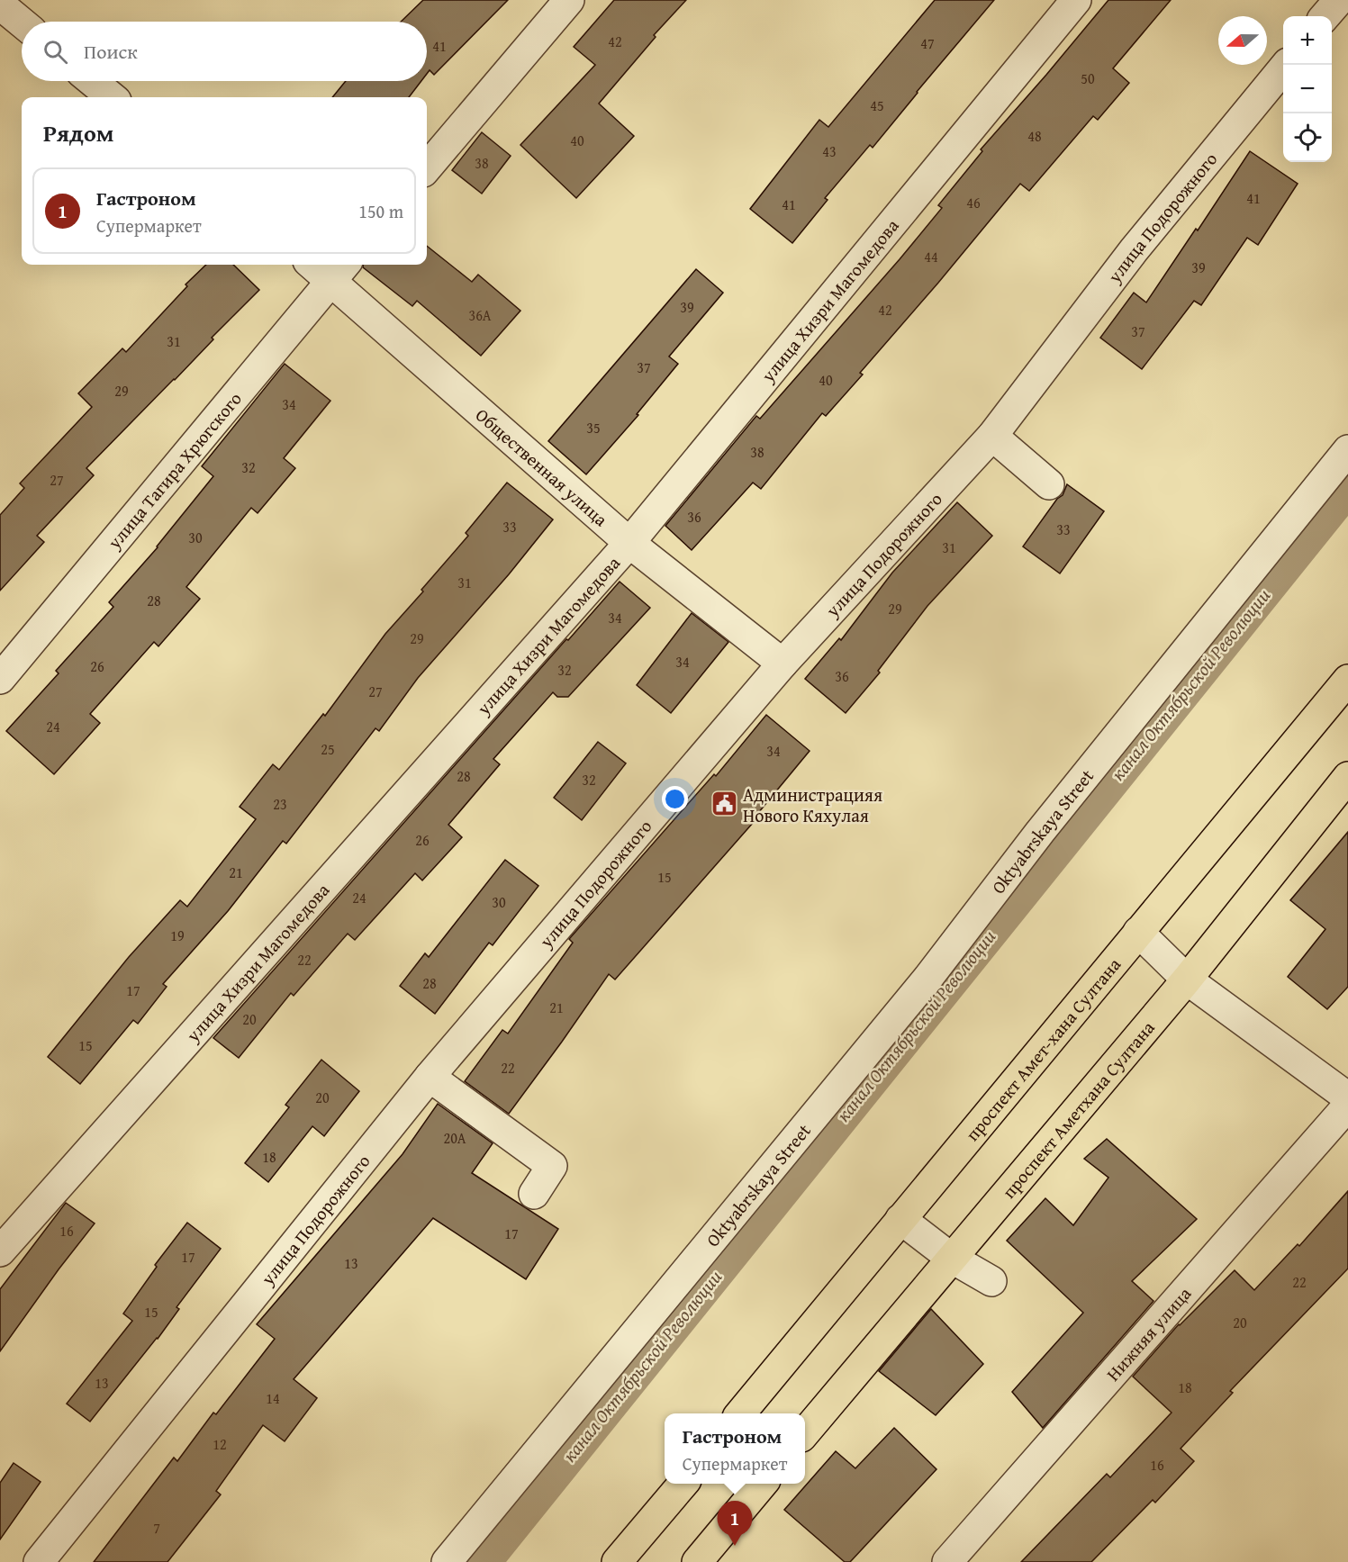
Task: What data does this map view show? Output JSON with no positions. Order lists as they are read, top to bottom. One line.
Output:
{"streets":{"main road":["проспект Амет-хана Султана","проспект Аметхана Султана"],"street":["улица Подорожного","улица Хизри Магомедова","Общественная улица","улица Тагира Хрюгского","Oktyabrskaya Street","Нижняя улица"]},"crossings":[["улица Подорожного","Общественная улица"],["улица Хизри Магомедова","Общественная улица"],["Общественная улица","улица Тагира Хрюгского"]],"water":["канал Октябрьской Революции"],"places":{"public building":["Администрацияя Нового Кяхулая"]},"house_numbers":["42","47","41","50","45","48","40","43","38","41","46","41","44","39","39","42","36А","37","31","37","40","29","34","35","38","32","27","36","33","33","30","31","31","28","29","34","29","34","26","32","36","27","24","25","34","28","32","23","26","21","15","24","30","19","22","28","17","21","20","15","22","20","20А","18","16","17","17","13","22","15","20","13","18","14","12","16","7"],"north":"left","page":{"map_buttons":["+","−"],"search":"Поиск","heading":"Рядом","list":[{"mark":"1","name":"Гастроном","note":"Супермаркет","value":"150 m"}],"popup":["Гастроном","Супермаркет"],"pins":"1"}}
